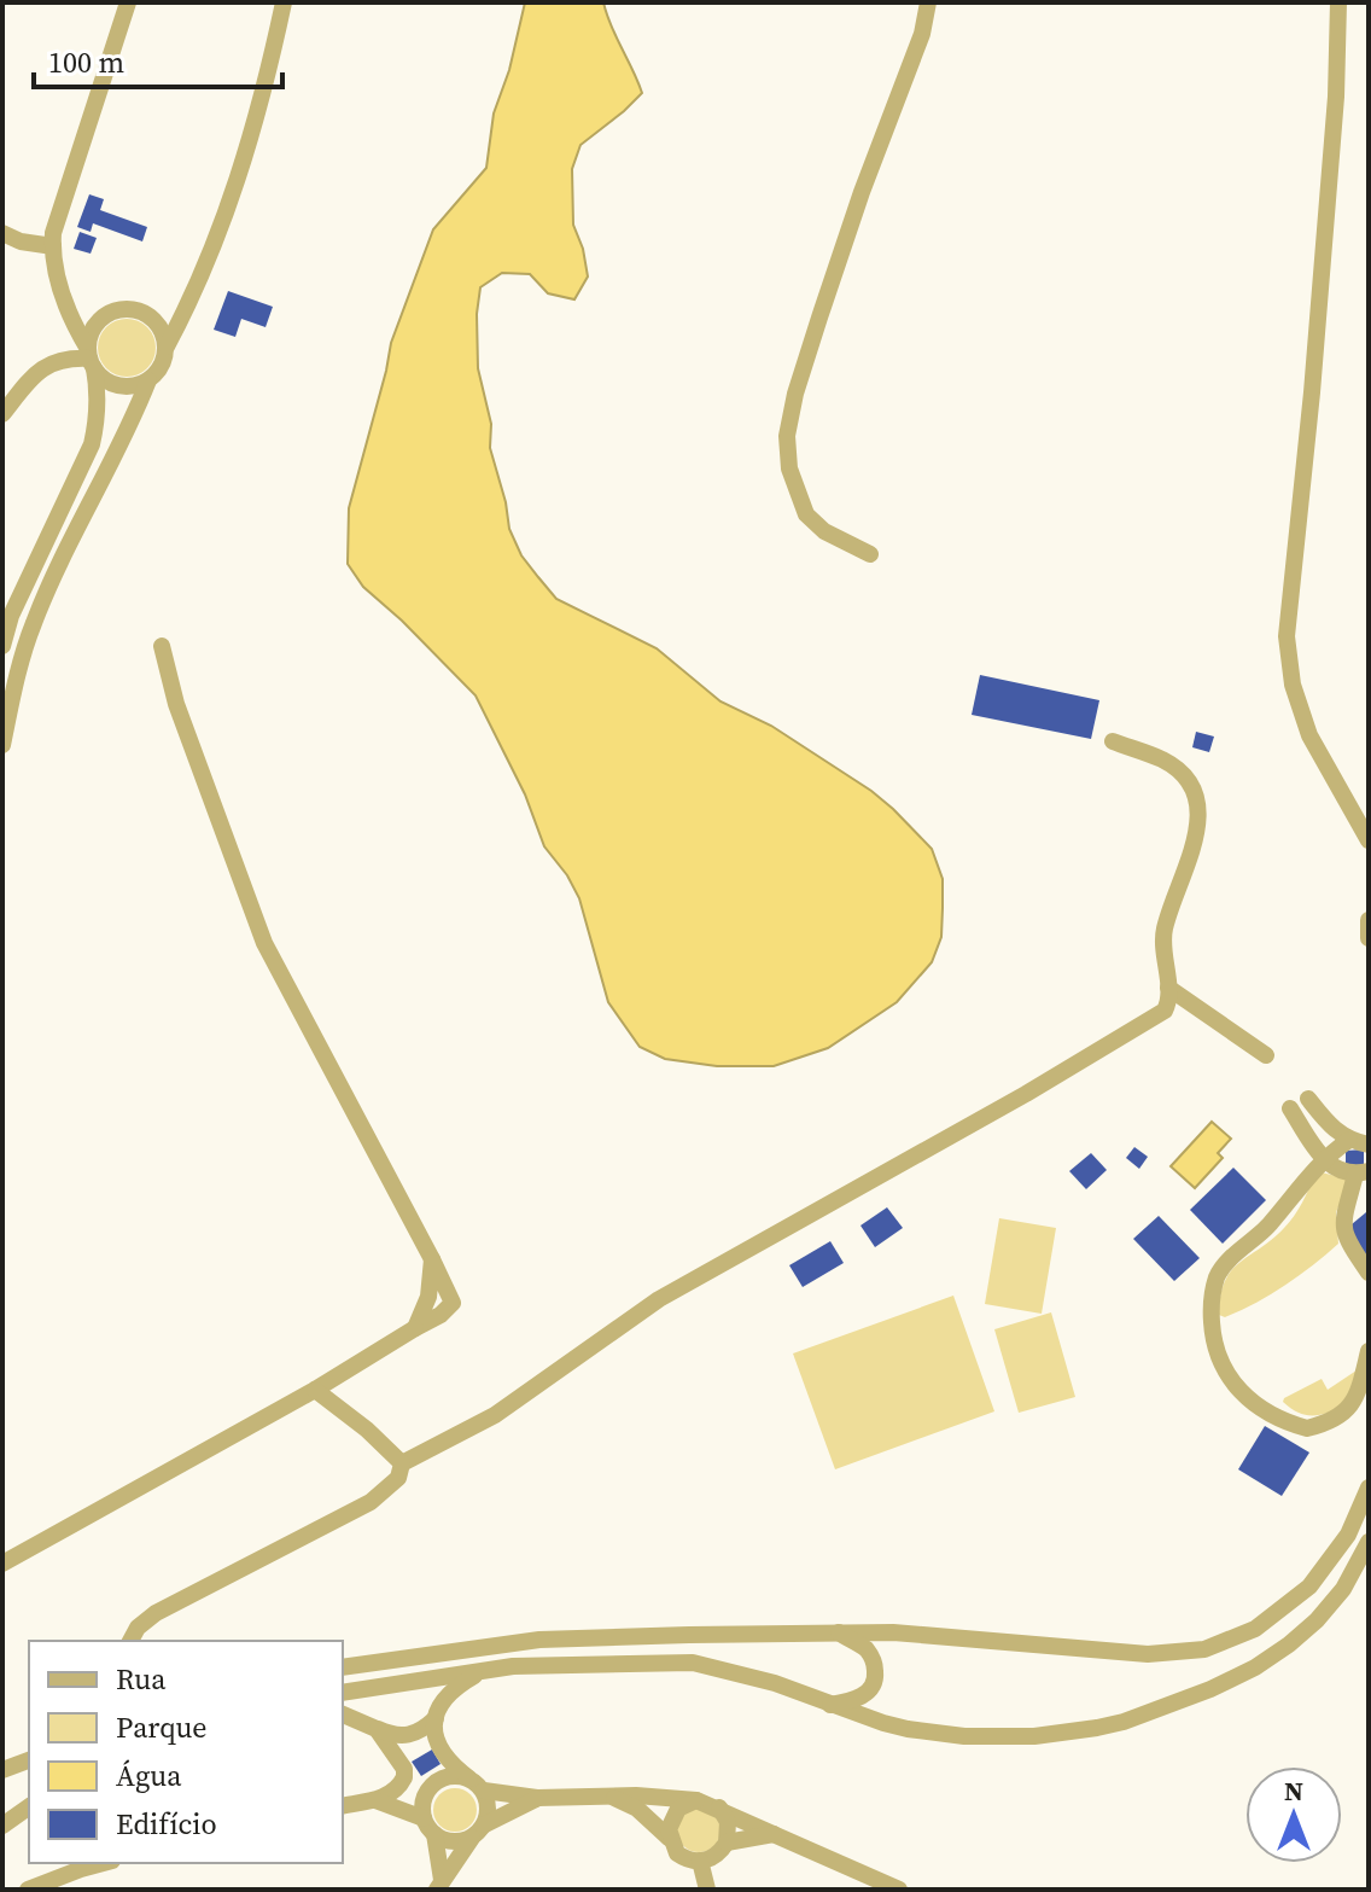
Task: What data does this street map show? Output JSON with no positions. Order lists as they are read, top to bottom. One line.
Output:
{"legend":["Rua","Parque","Água","Edifício"],"scale_bar":"100 m","north":"top"}
